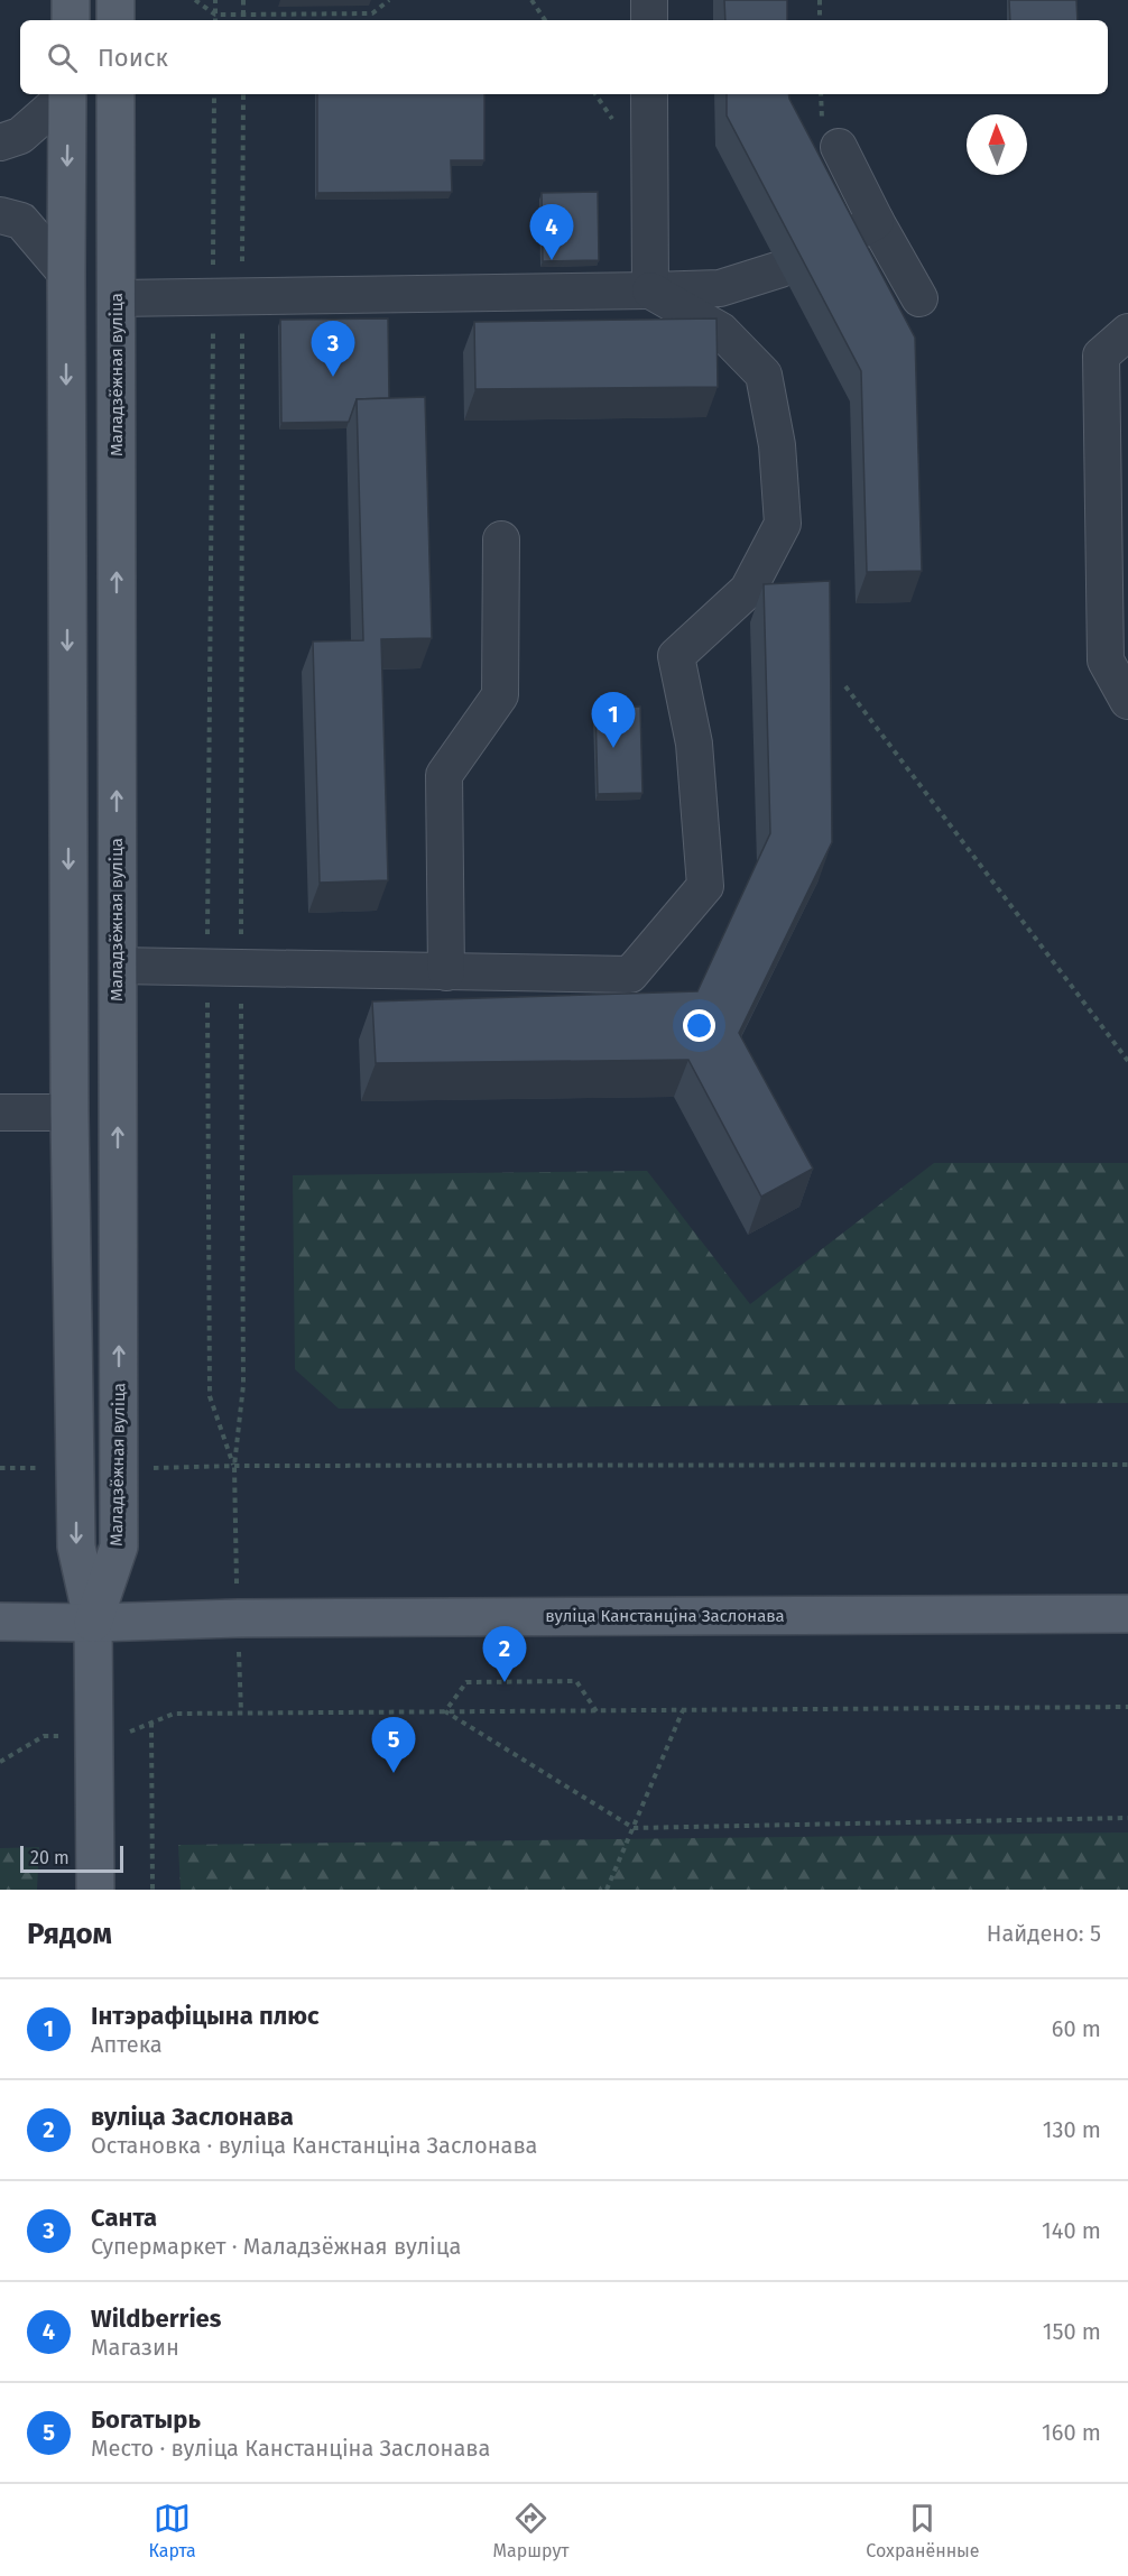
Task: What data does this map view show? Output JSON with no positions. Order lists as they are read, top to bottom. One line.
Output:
{"streets":{"main road":["Маладзёжная вуліца","вуліца Канстанціна Заслонава"]},"crossings":[["Маладзёжная вуліца","вуліца Канстанціна Заслонава"]],"scale_bar":"20 m","north":"top","page":{"search":"Поиск","pins":["4","3","1","2","5"],"scale":"20 m","heading":["Рядом","Найдено: 5"],"list":[{"mark":"1","name":"Інтэрафіцына плюс","note":"Аптека","value":"60 m"},{"mark":"2","name":"вуліца Заслонава","note":"Остановка · вуліца Канстанціна Заслонава","value":"130 m"},{"mark":"3","name":"Санта","note":"Супермаркет · Маладзёжная вуліца","value":"140 m"},{"mark":"4","name":"Wildberries","note":"Магазин","value":"150 m"},{"mark":"5","name":"Богатырь","note":"Место · вуліца Канстанціна Заслонава","value":"160 m"}],"nav":["Карта","Маршрут","Сохранённые"]}}
